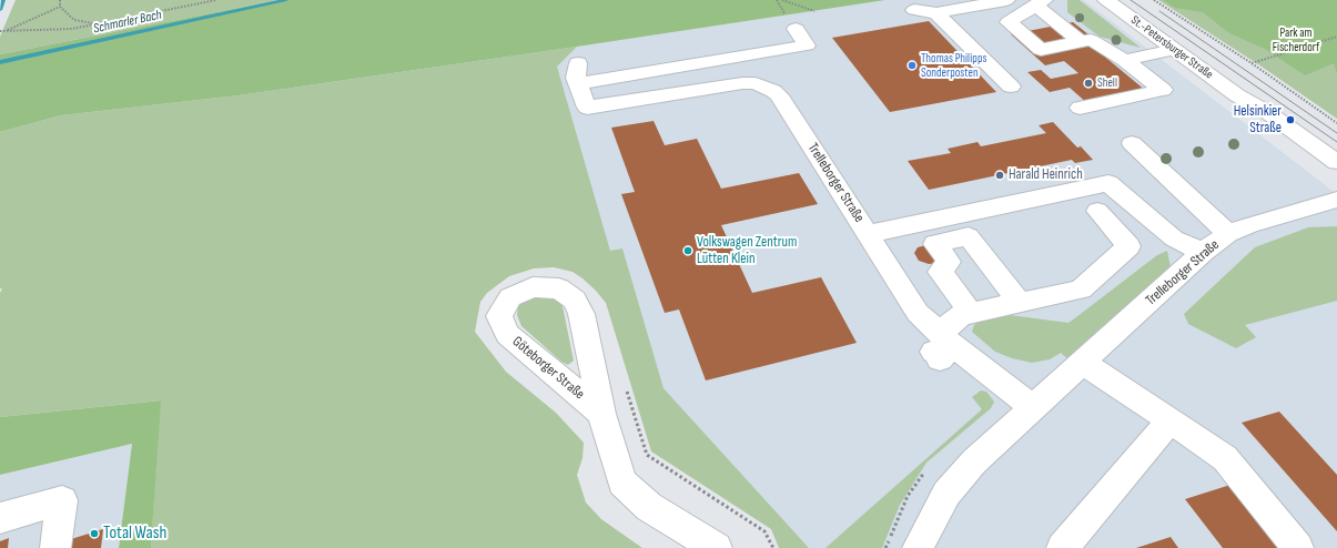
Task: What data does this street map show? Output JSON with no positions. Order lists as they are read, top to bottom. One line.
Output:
{"streets":{"street":["St.-Petersburger Straße","Trelleborger Straße","Göteborger Straße"]},"water":["Schmarler Bach"],"parks":["Park am Fischerdorf"],"places":["Thomas Philipps Sonderposten","Shell","Helsinkier Straße","Harald Heinrich","Volkswagen Zentrum Lütten Klein","Total Wash"]}
